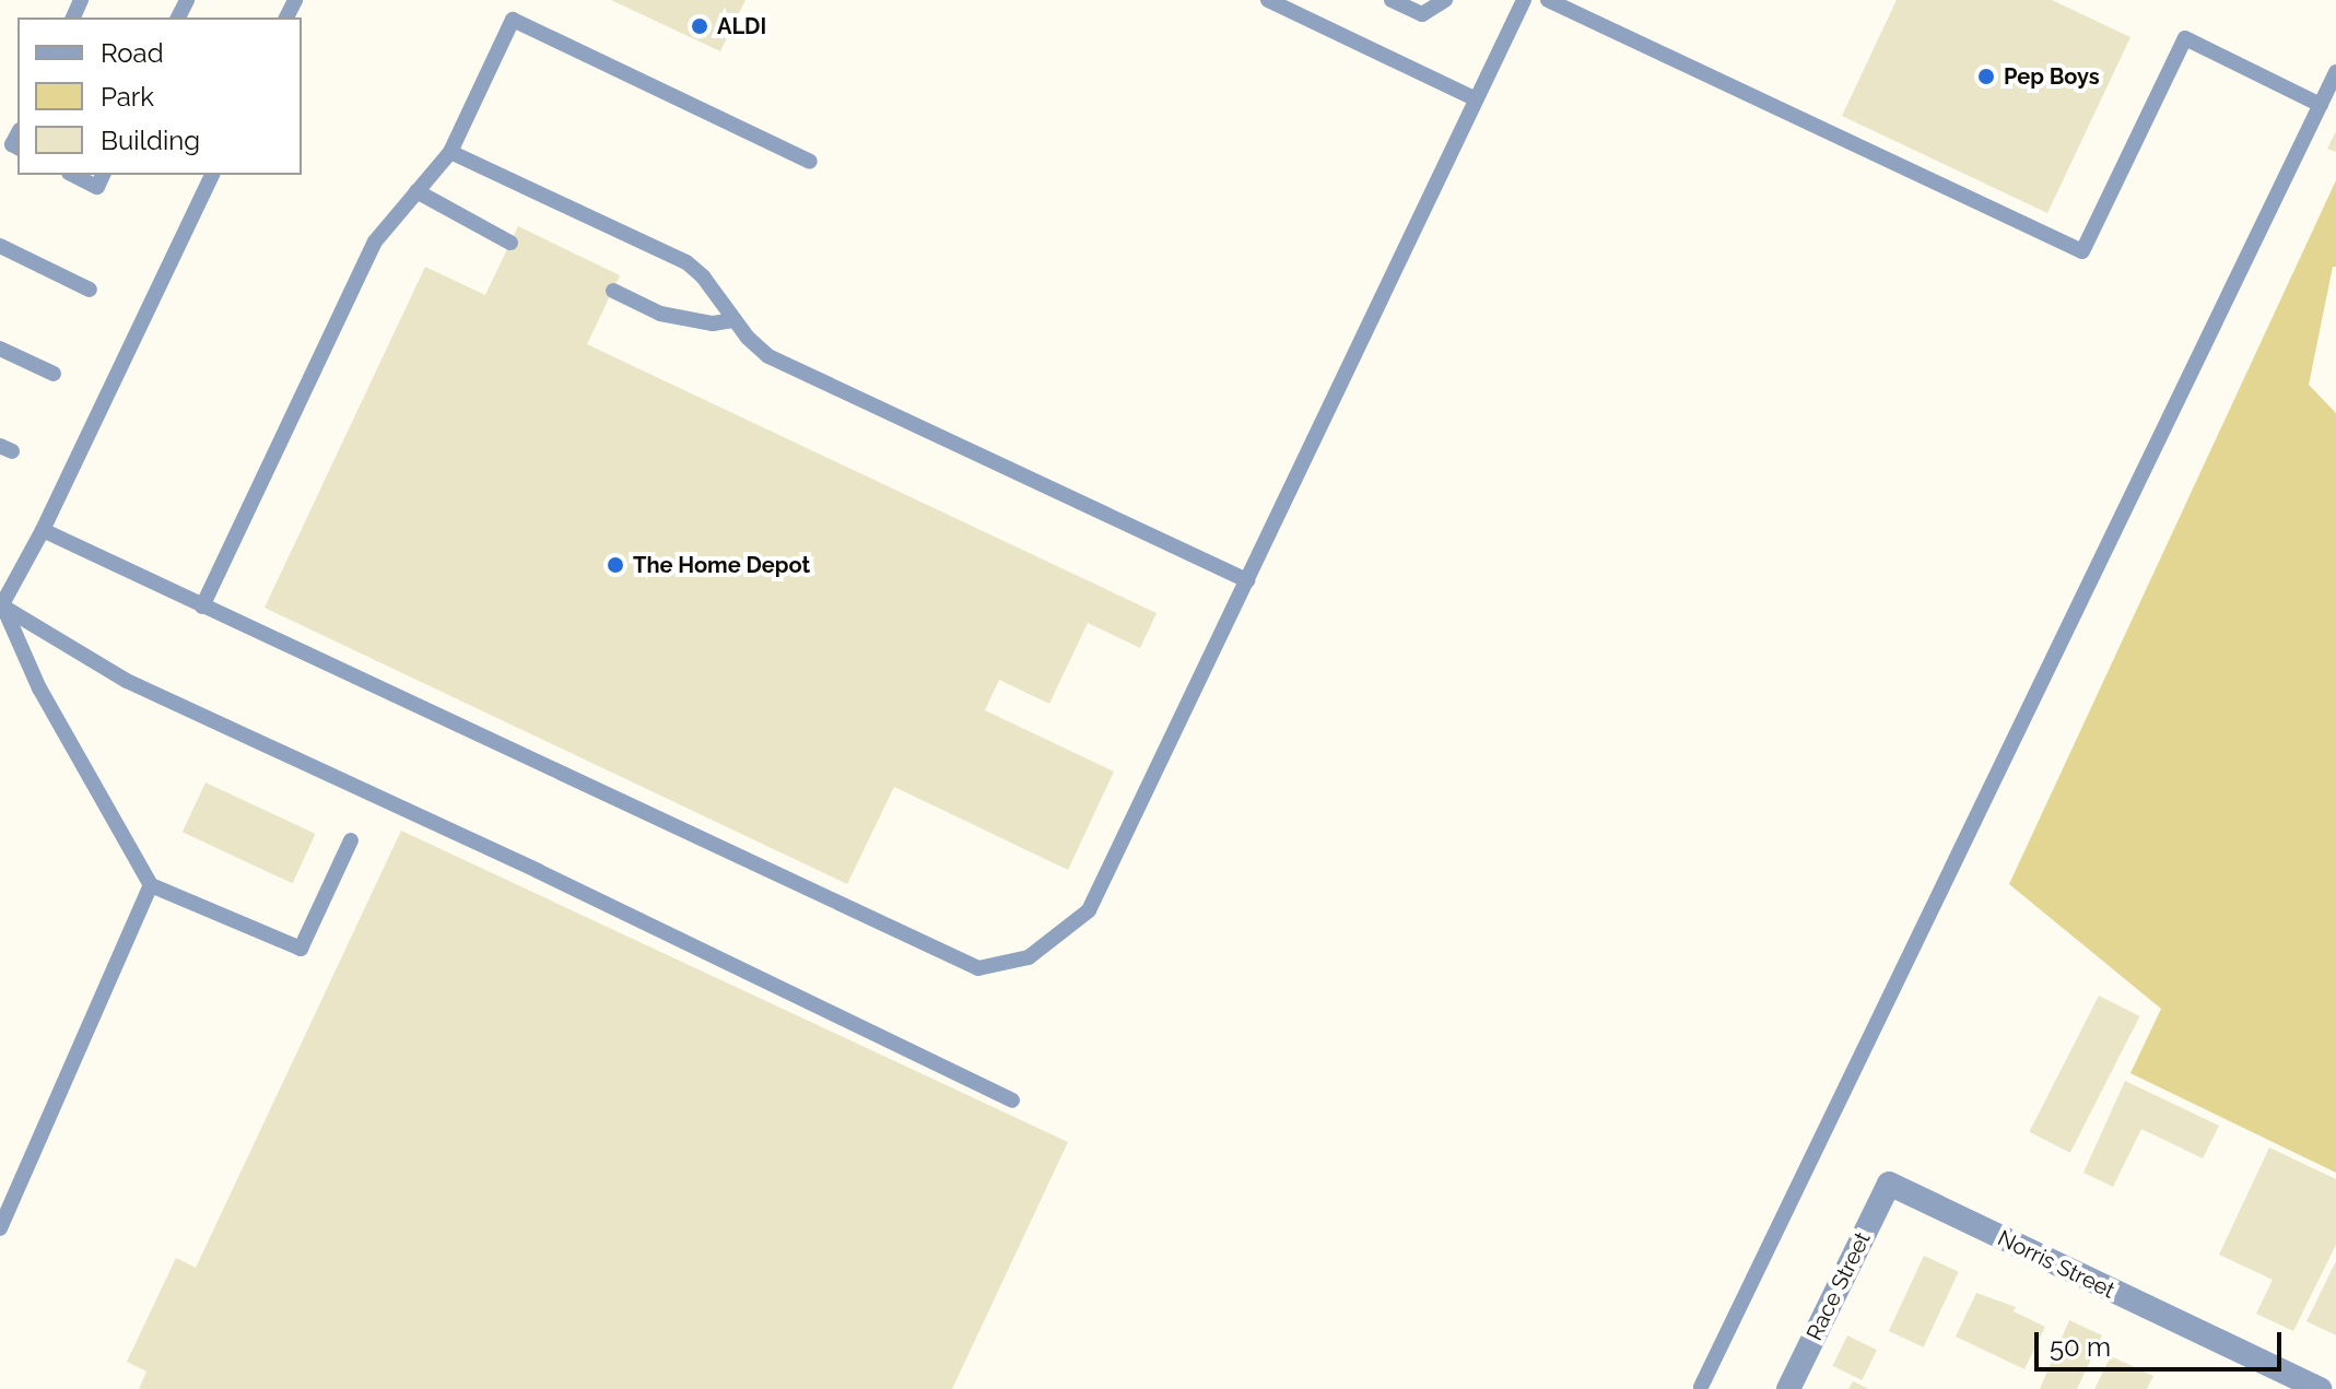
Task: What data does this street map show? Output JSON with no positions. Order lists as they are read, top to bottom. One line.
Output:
{"streets":{"street":["Norris Street","Race Street"]},"crossings":[["Norris Street","Race Street"]],"places":["ALDI","Pep Boys","The Home Depot"],"legend":["Road","Park","Building"],"scale_bar":"50 m"}
